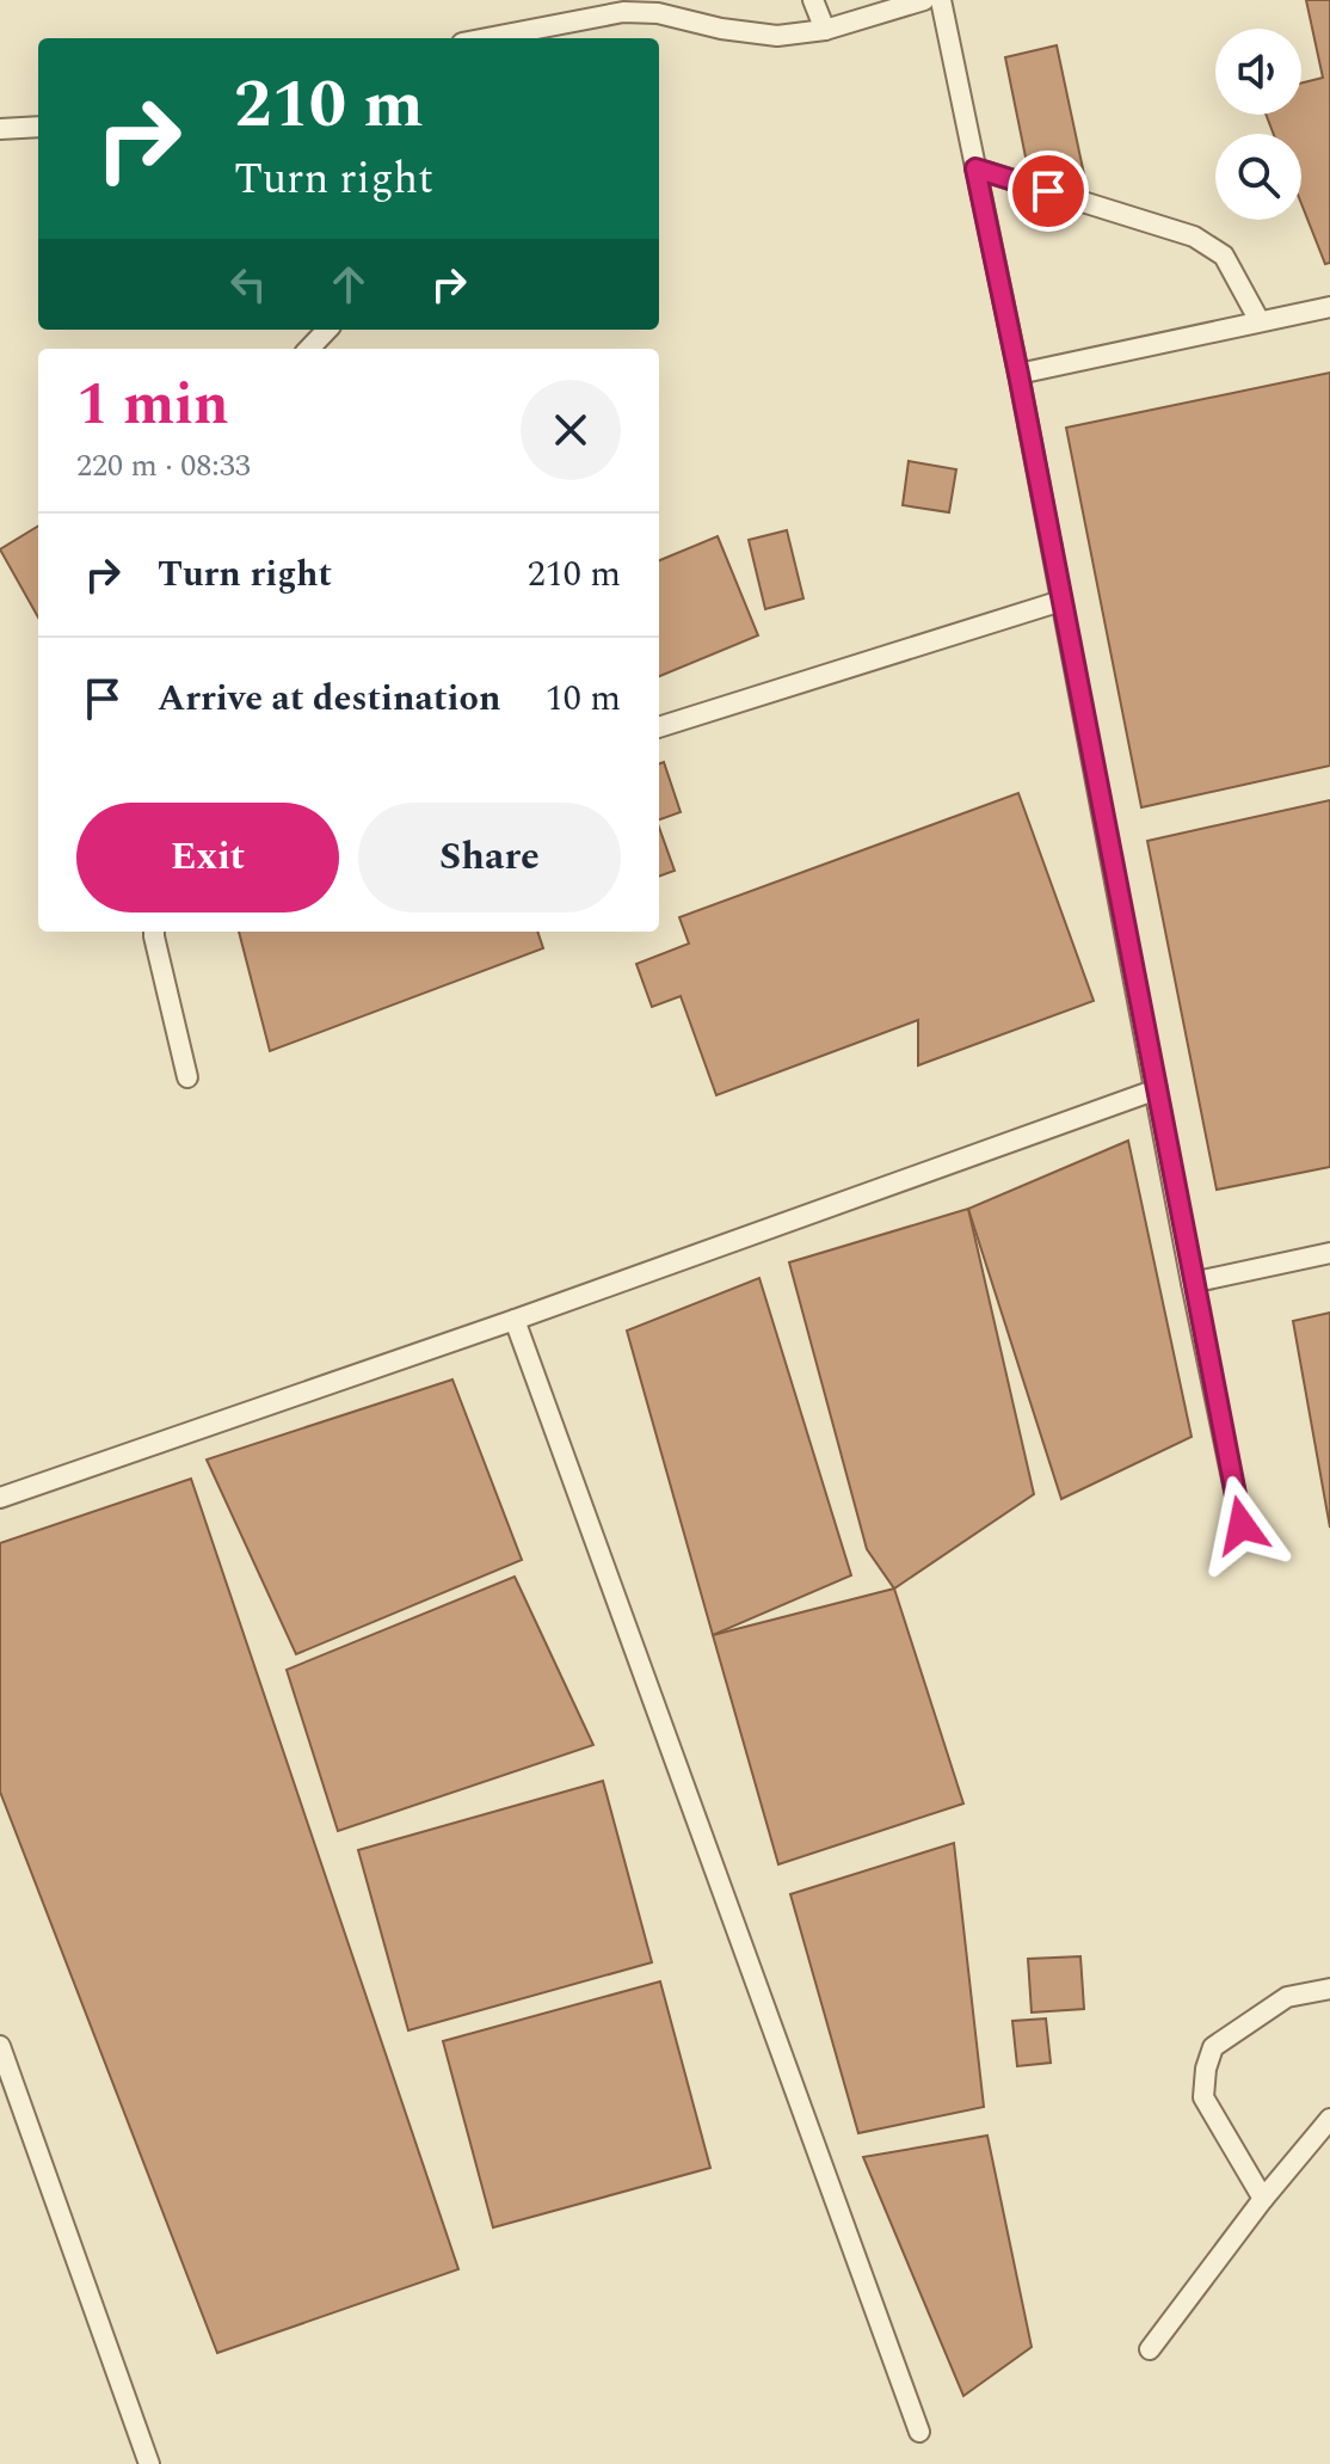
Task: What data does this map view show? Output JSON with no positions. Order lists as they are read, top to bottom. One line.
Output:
{"page":{"turn":["210 m","Turn right"],"heading":["1 min","220 m · 08:33"],"list":[{"name":"Turn right","value":"210 m"},{"name":"Arrive at destination","value":"10 m"}],"buttons":["Exit","Share"]}}
